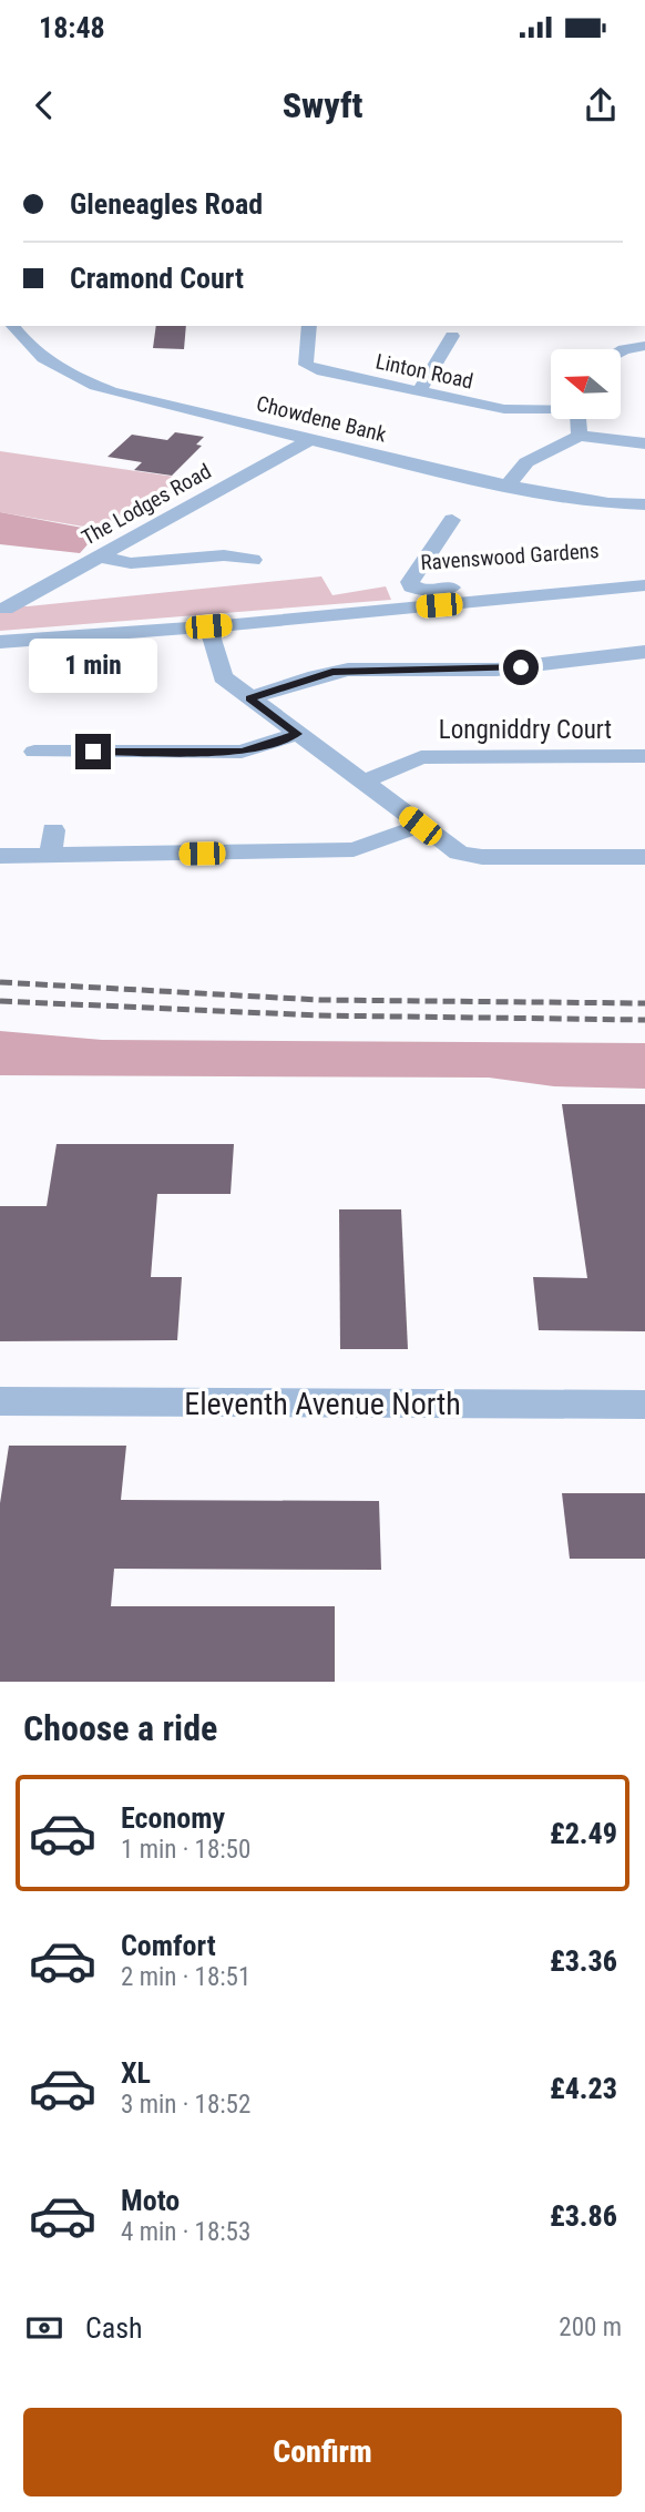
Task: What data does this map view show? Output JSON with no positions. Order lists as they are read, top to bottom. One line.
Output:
{"streets":{"street":["Linton Road","Chowdene Bank","The Lodges Road","Ravenswood Gardens","Longniddry Court","Eleventh Avenue North"]},"crossings":[["Chowdene Bank","The Lodges Road"]],"north":"left","page":{"status":"18:48","header":"Swyft","banner":["Gleneagles Road","Cramond Court"],"bubble":"1 min","heading":"Choose a ride","list":[{"name":"Economy","note":"1 min · 18:50","value":"£2.49"},{"name":"Comfort","note":"2 min · 18:51","value":"£3.36"},{"name":"XL","note":"3 min · 18:52","value":"£4.23"},{"name":"Moto","note":"4 min · 18:53","value":"£3.86"}],"pay":["Cash","200 m"],"buttons":"Confirm"}}
